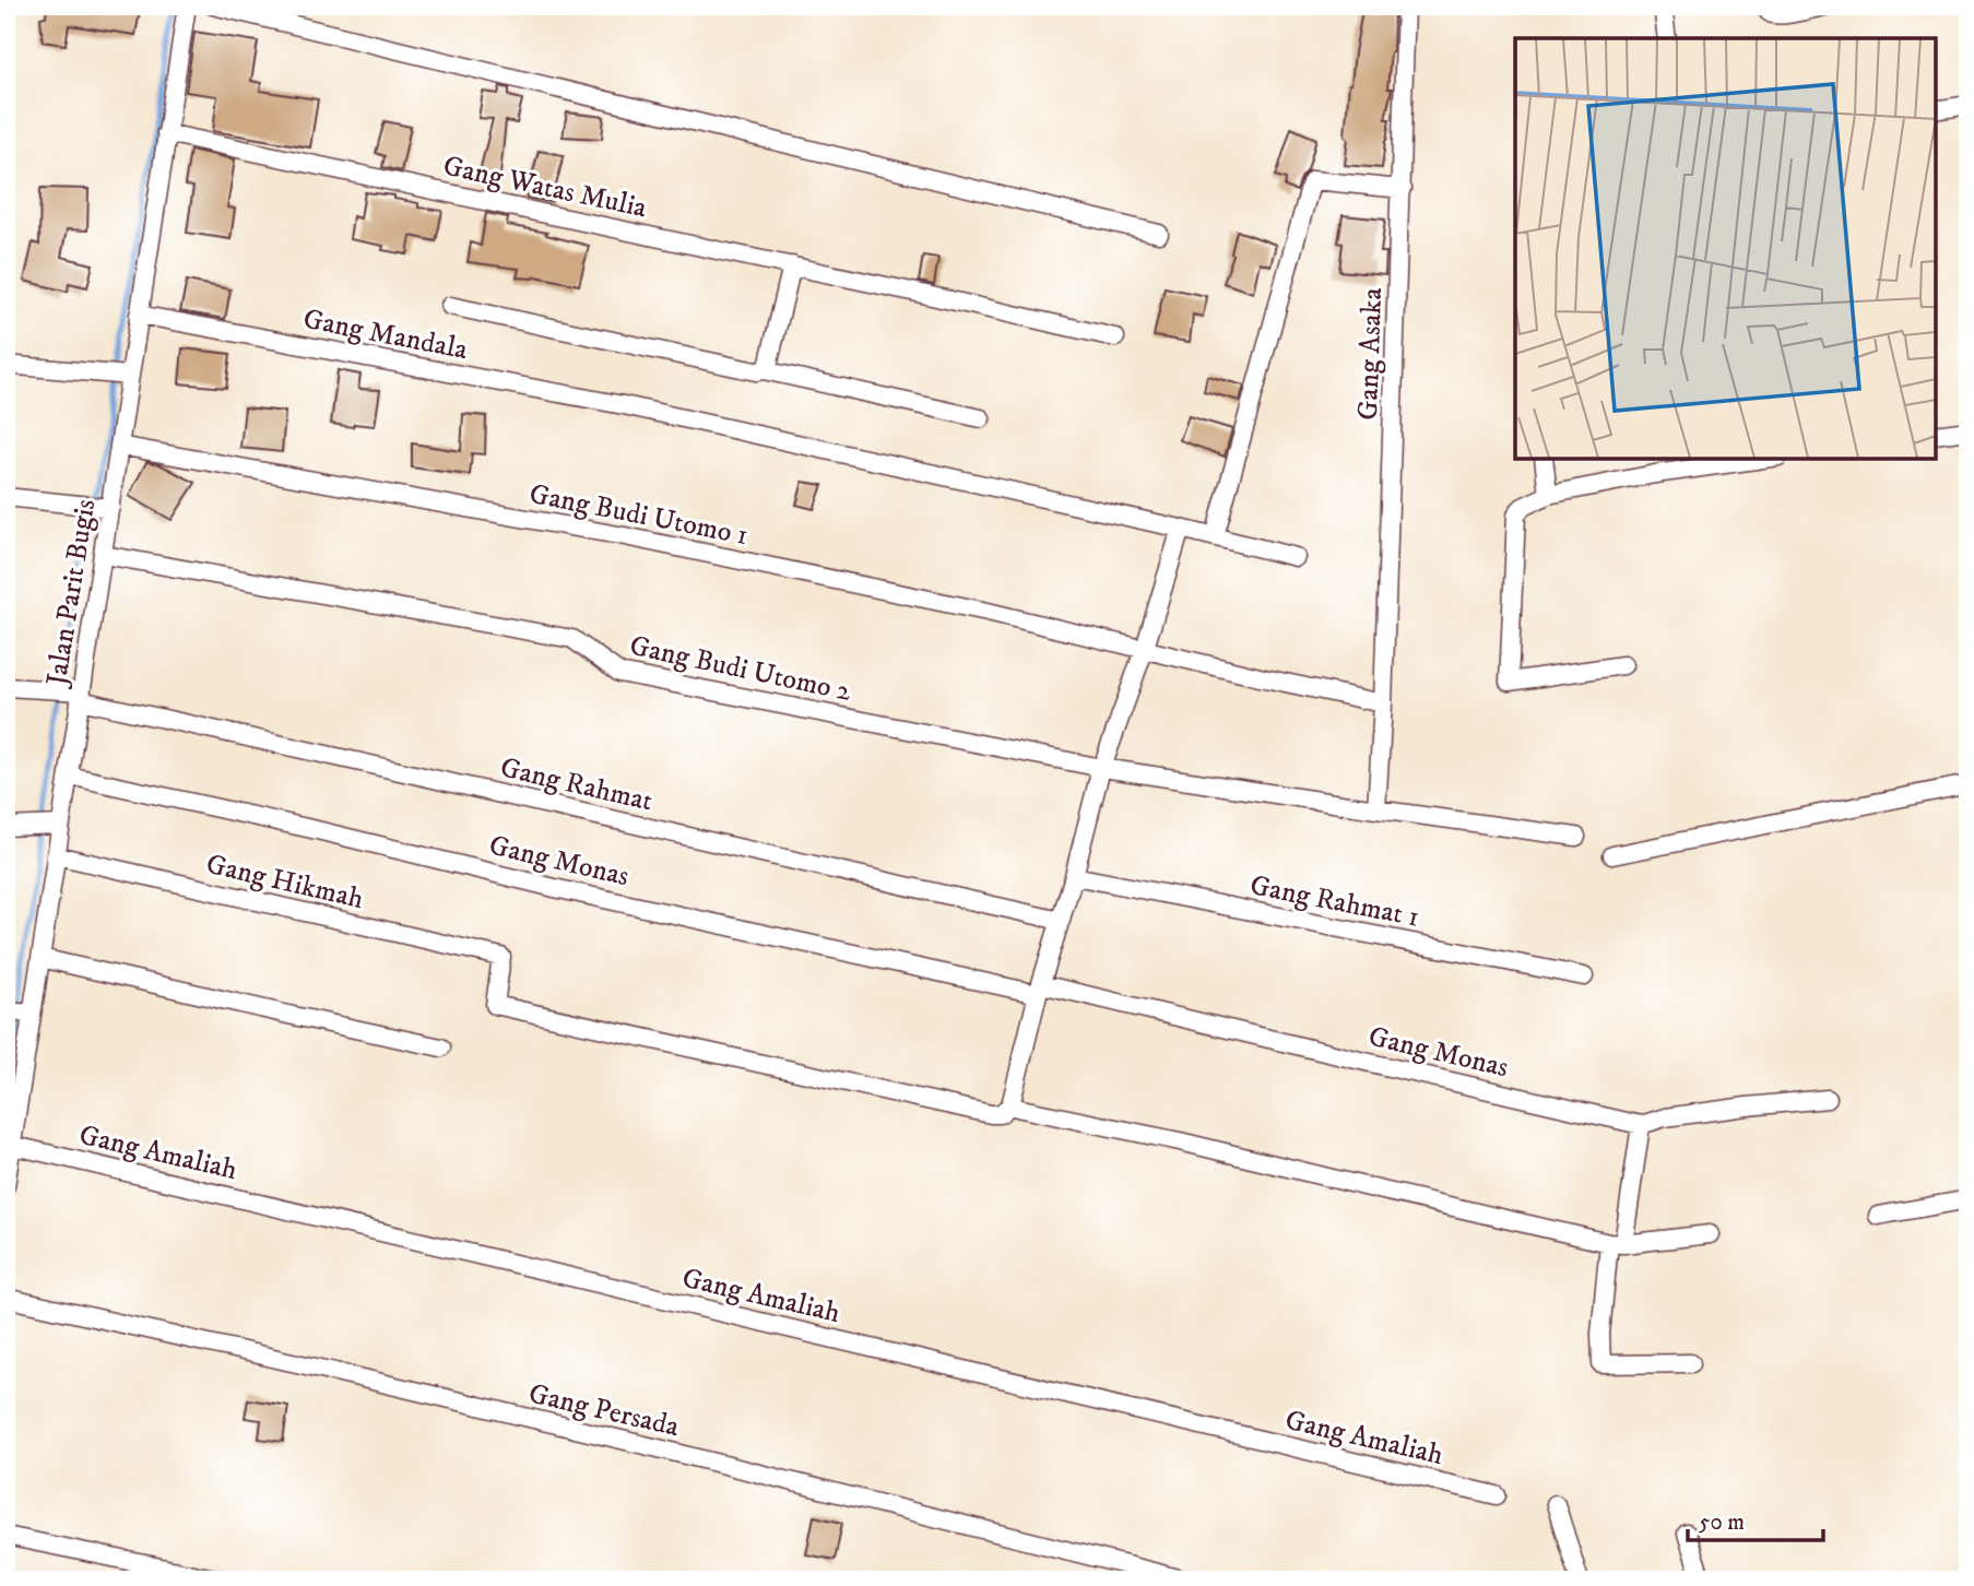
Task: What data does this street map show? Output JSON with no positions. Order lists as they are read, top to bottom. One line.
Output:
{"streets":{"street":["Gang Watas Mulia","Gang Mandala","Gang Asaka","Gang Budi Utomo 1","Jalan Parit Bugis","Gang Budi Utomo 2","Gang Rahmat","Gang Monas","Gang Hikmah","Gang Rahmat 1","Gang Amaliah","Gang Persada"]},"crossings":[["Gang Watas Mulia","Jalan Parit Bugis"],["Gang Mandala","Jalan Parit Bugis"],["Gang Asaka","Gang Budi Utomo 1"],["Gang Asaka","Gang Budi Utomo 2"],["Gang Budi Utomo 1","Jalan Parit Bugis"],["Jalan Parit Bugis","Gang Budi Utomo 2"],["Jalan Parit Bugis","Gang Rahmat"],["Jalan Parit Bugis","Gang Monas"],["Jalan Parit Bugis","Gang Hikmah"],["Jalan Parit Bugis","Gang Amaliah"]],"scale_bar":"50 m"}
